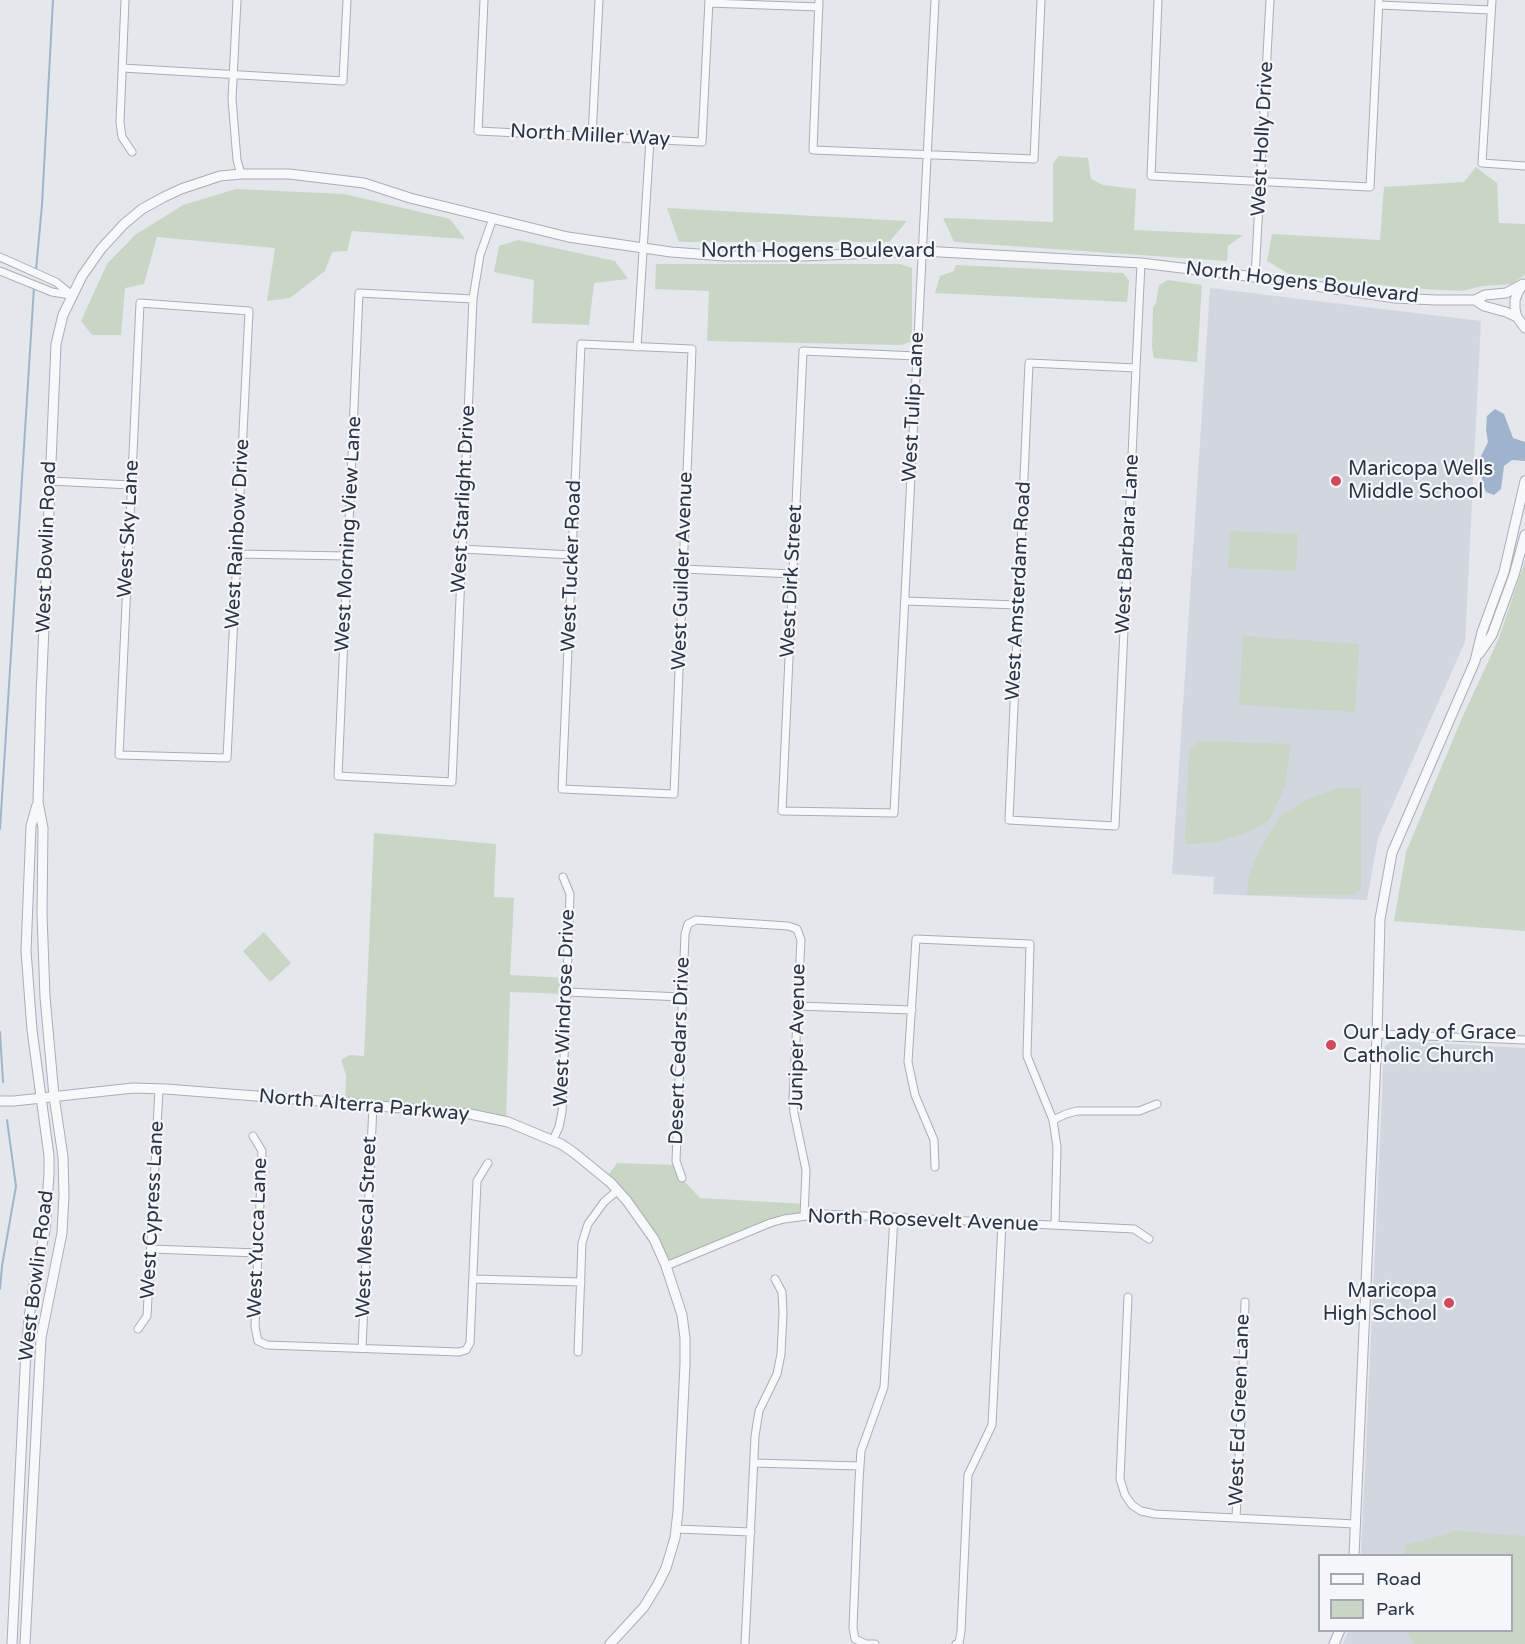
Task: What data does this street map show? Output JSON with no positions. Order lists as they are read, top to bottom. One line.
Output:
{"streets":{"street":["North Miller Way","West Holly Drive","North Hogens Boulevard","West Tulip Lane","West Starlight Drive","West Sky Lane","West Rainbow Drive","West Morning View Lane","West Barbara Lane","West Bowlin Road","West Tucker Road","West Guilder Avenue","West Dirk Street","West Amsterdam Road","West Windrose Drive","Juniper Avenue","Desert Cedars Drive","North Alterra Parkway","West Cypress Lane","North Roosevelt Avenue","West Mescal Street","West Yucca Lane","West Ed Green Lane"]},"crossings":[["West Holly Drive","North Hogens Boulevard"],["North Hogens Boulevard","West Tulip Lane"],["North Hogens Boulevard","West Starlight Drive"],["North Hogens Boulevard","West Barbara Lane"],["North Hogens Boulevard","West Bowlin Road"],["West Tulip Lane","West Dirk Street"],["West Starlight Drive","West Morning View Lane"],["West Sky Lane","West Rainbow Drive"],["West Barbara Lane","West Amsterdam Road"],["West Bowlin Road","North Alterra Parkway"],["West Tucker Road","West Guilder Avenue"],["West Windrose Drive","North Alterra Parkway"],["Juniper Avenue","Desert Cedars Drive"],["Juniper Avenue","North Roosevelt Avenue"],["North Alterra Parkway","West Cypress Lane"],["North Alterra Parkway","North Roosevelt Avenue"],["North Alterra Parkway","West Mescal Street"],["West Mescal Street","West Yucca Lane"]],"places":["Maricopa Wells Middle School","Our Lady of Grace Catholic Church","Maricopa High School"],"legend":["Road","Park"]}
